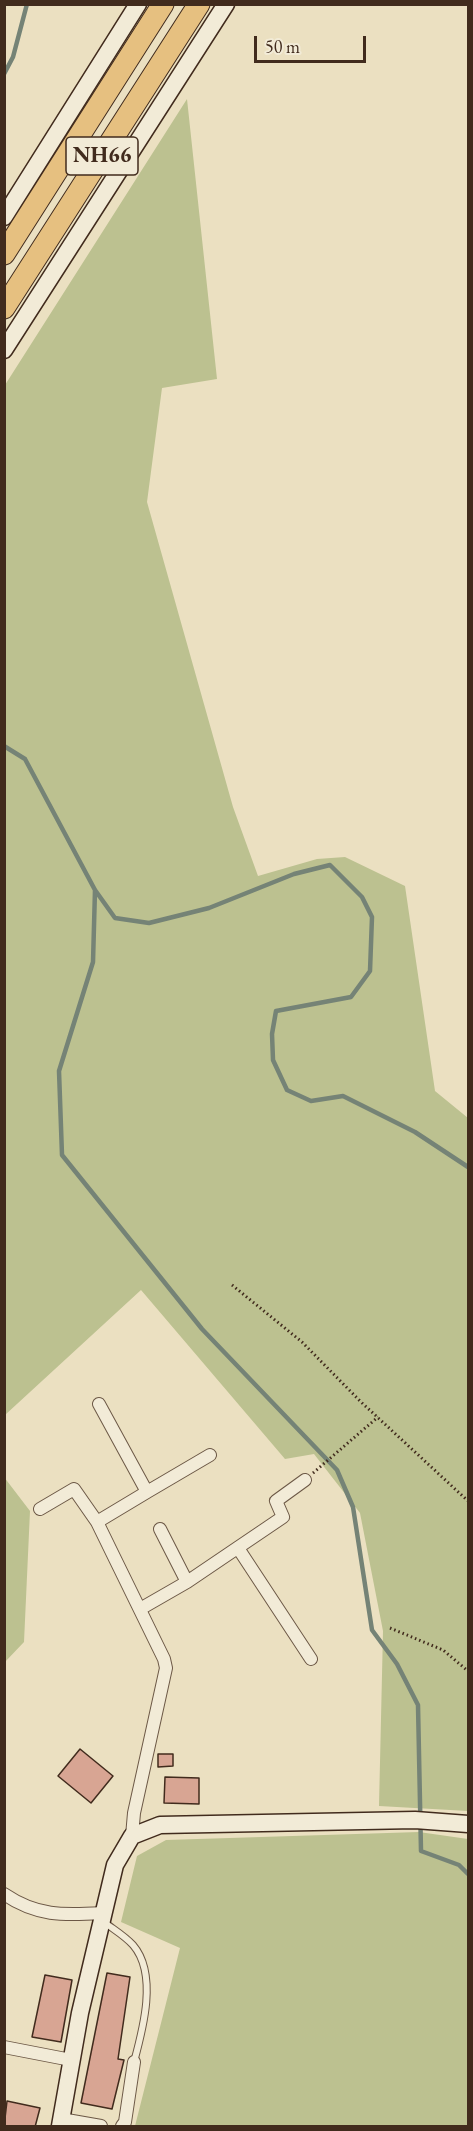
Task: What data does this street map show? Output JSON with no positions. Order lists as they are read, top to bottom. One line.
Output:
{"streets":{"highway":["NH66"]},"scale_bar":"50 m"}
